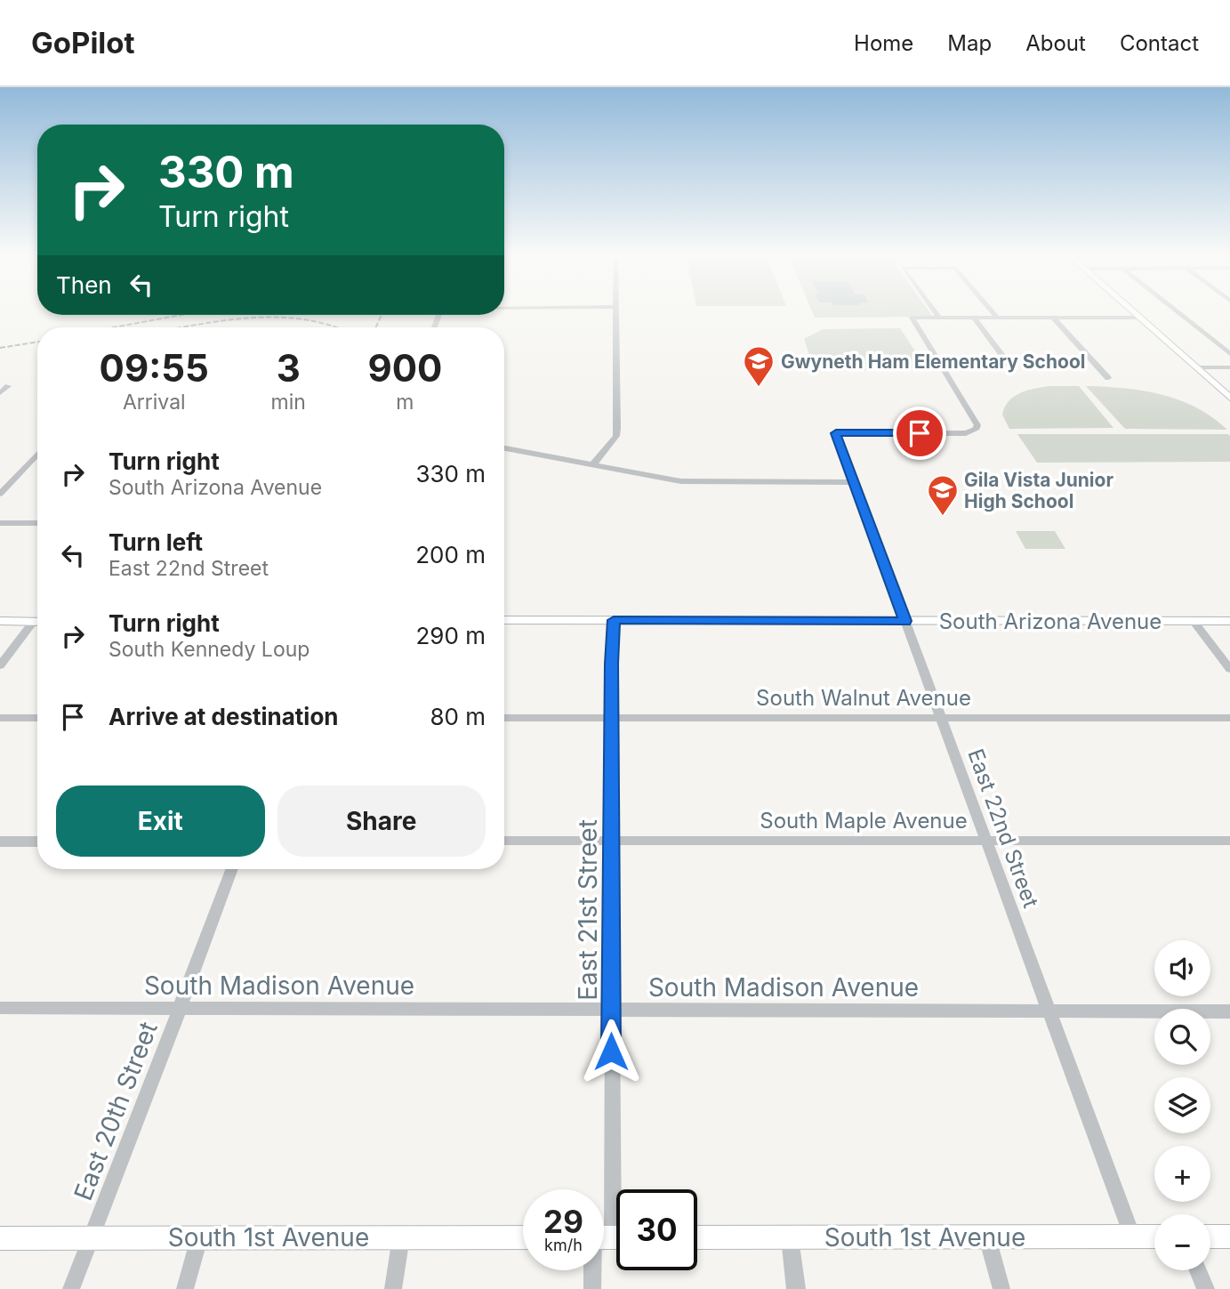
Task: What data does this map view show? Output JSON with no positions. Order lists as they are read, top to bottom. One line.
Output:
{"streets":{"street":["South Arizona Avenue","South Walnut Avenue","South Maple Avenue","East 22nd Street","East 21st Street","South Madison Avenue","East 20th Street","South 1st Avenue"]},"crossings":[["South Arizona Avenue","East 22nd Street"],["South Arizona Avenue","East 21st Street"],["South Walnut Avenue","East 22nd Street"],["South Walnut Avenue","East 21st Street"],["South Maple Avenue","East 22nd Street"],["South Maple Avenue","East 21st Street"],["East 22nd Street","South Madison Avenue"],["East 22nd Street","South 1st Avenue"],["East 21st Street","South Madison Avenue"],["South Madison Avenue","East 20th Street"],["East 20th Street","South 1st Avenue"]],"places":{"school or university":["Gwyneth Ham Elementary School","Gila Vista Junior High School"]},"page":{"header":"GoPilot","nav":["Home","Map","About","Contact"],"turn":["330 m","Turn right"],"then":"Then","eta":["09:55","Arrival","3","min","900","m"],"list":[{"name":"Turn right","note":"South Arizona Avenue","value":"330 m"},{"name":"Turn left","note":"East 22nd Street","value":"200 m"},{"name":"Turn right","note":"South Kennedy Loup","value":"290 m"},{"name":"Arrive at destination","value":"80 m"}],"buttons":["Exit","Share"],"map_buttons":["+","−"],"speed":"29 km/h","limit":"30"}}
